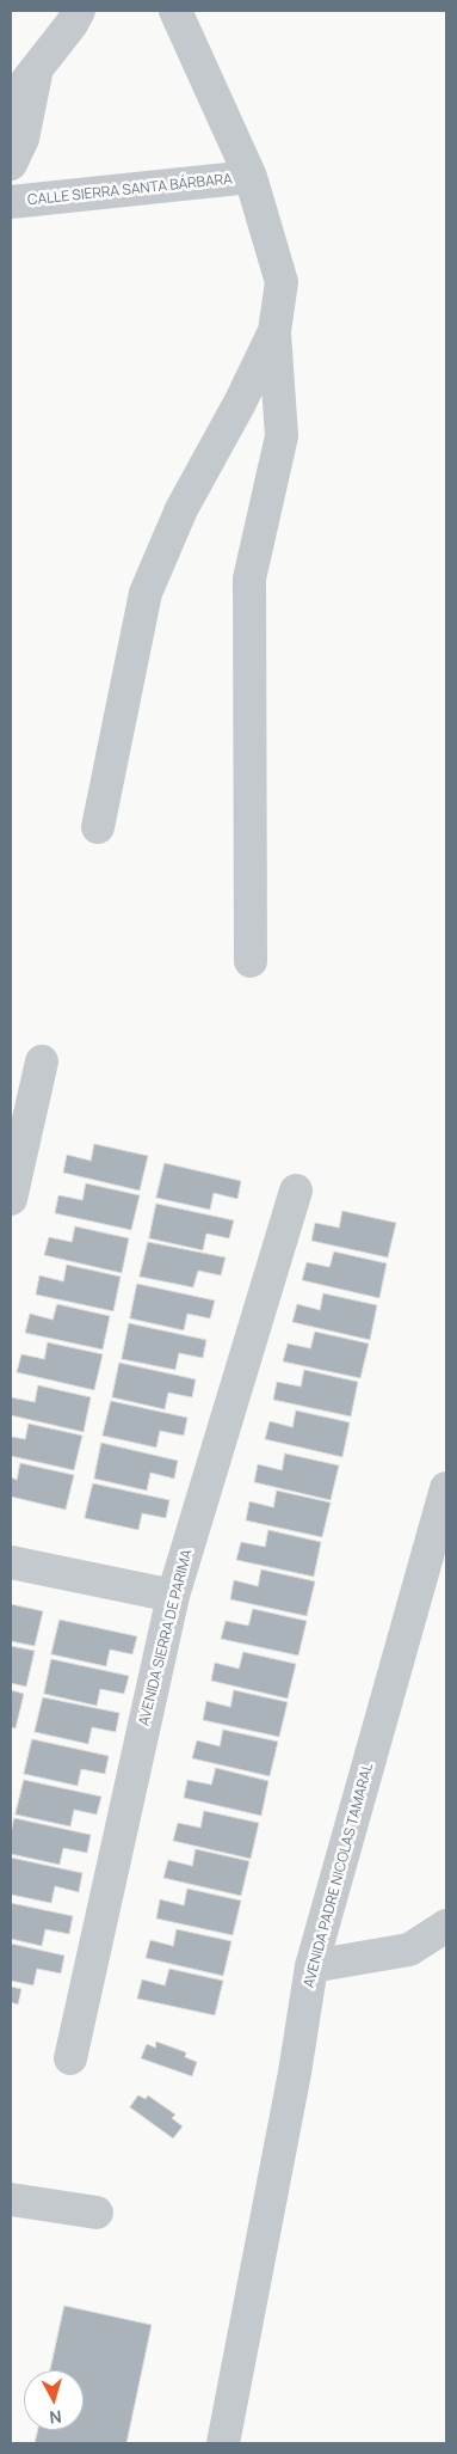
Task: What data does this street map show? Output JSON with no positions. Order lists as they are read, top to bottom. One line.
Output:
{"streets":{"street":["CALLE SIERRA SANTA BÁRBARA","AVENIDA SIERRA DE PARIMA","AVENIDA PADRE NICOLAS TAMARAL"]},"north":"bottom"}
